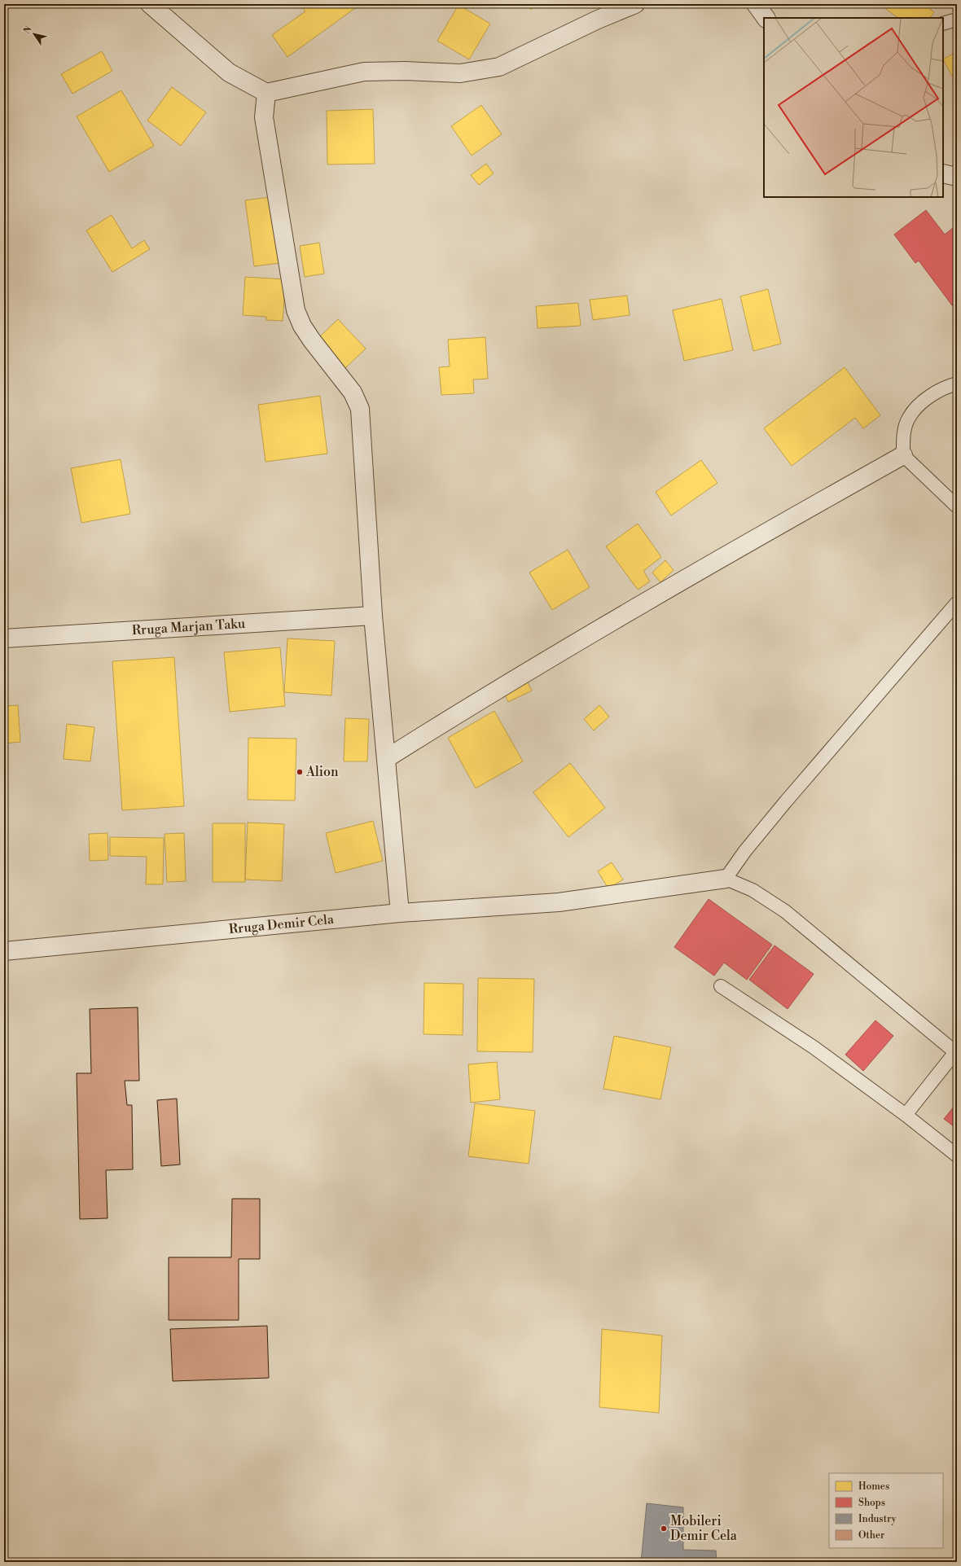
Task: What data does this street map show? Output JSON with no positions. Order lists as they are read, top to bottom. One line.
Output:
{"streets":{"street":["Rruga Marjan Taku","Rruga Demir Cela"]},"places":["Alion","Mobileri Demir Cela"],"legend":["Homes","Shops","Industry","Other"],"north":"top left"}
